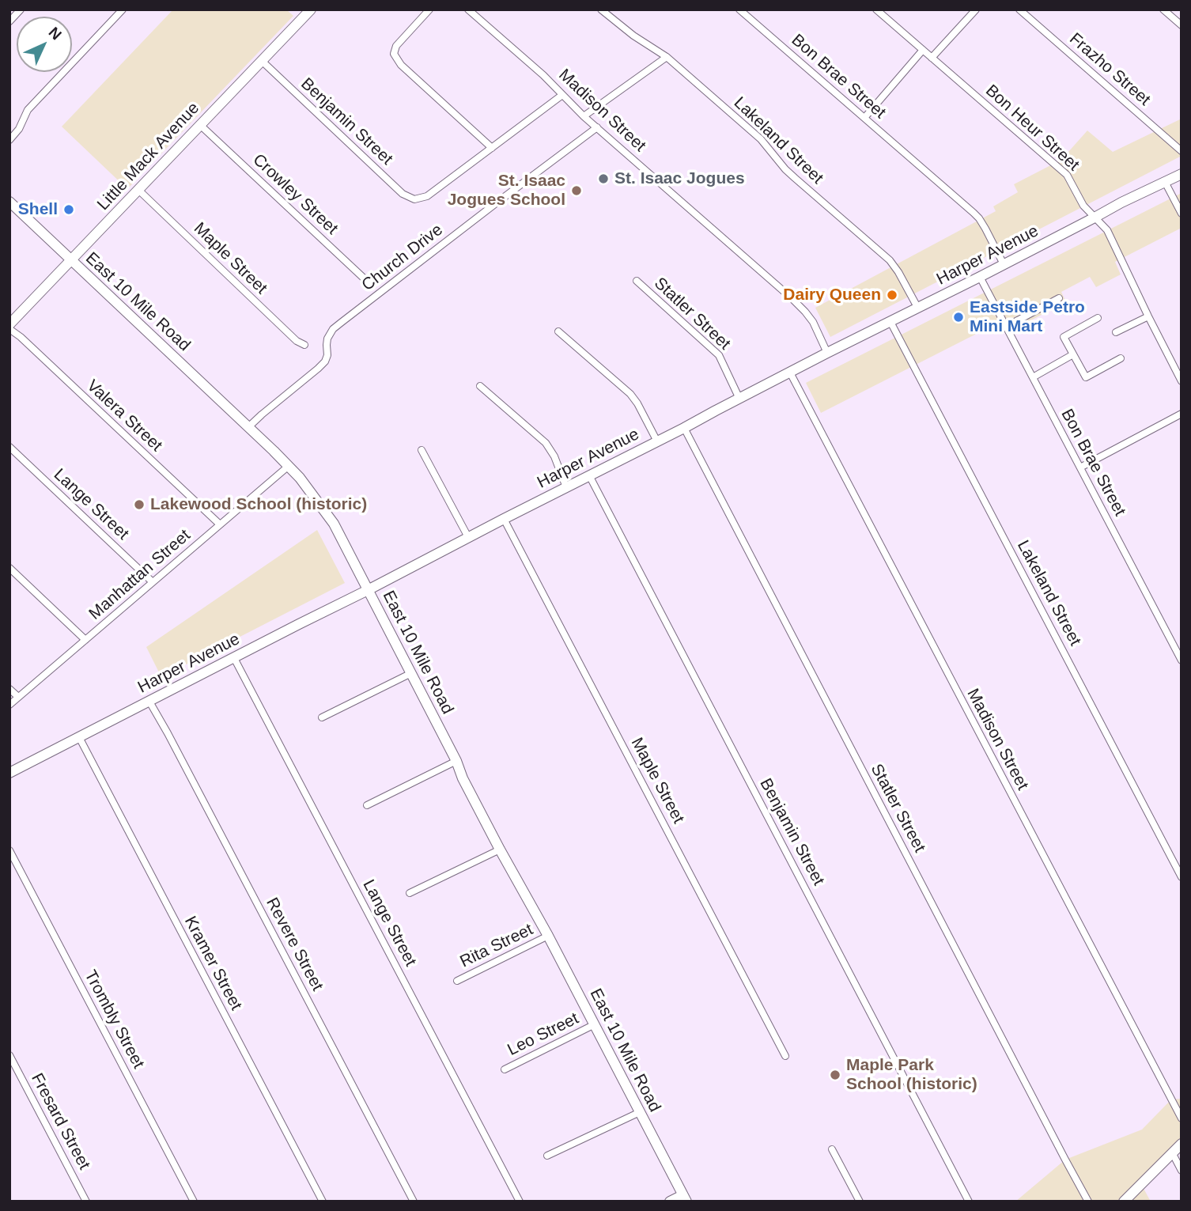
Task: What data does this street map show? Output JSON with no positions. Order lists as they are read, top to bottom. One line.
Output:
{"streets":{"main road":["Little Mack Avenue","Harper Avenue","East 10 Mile Road"],"street":["Frazho Street","Bon Brae Street","Madison Street","Benjamin Street","Bon Heur Street","Lakeland Street","Crowley Street","Church Drive","Maple Street","Statler Street","Valera Street","Lange Street","Manhattan Street","Revere Street","Rita Street","Kramer Street","Trombly Street","Leo Street","Fresard Street"]},"crossings":[["Bon Brae Street","Harper Avenue"],["Madison Street","Harper Avenue"],["Madison Street","Church Drive"],["Benjamin Street","Little Mack Avenue"],["Benjamin Street","Harper Avenue"],["Bon Heur Street","Harper Avenue"],["Lakeland Street","Harper Avenue"],["Little Mack Avenue","Crowley Street"],["Little Mack Avenue","Maple Street"],["Little Mack Avenue","East 10 Mile Road"],["Harper Avenue","Maple Street"],["Harper Avenue","East 10 Mile Road"],["Harper Avenue","Statler Street"],["Harper Avenue","Lange Street"],["Harper Avenue","Revere Street"],["Harper Avenue","Kramer Street"],["Church Drive","East 10 Mile Road"],["East 10 Mile Road","Manhattan Street"],["East 10 Mile Road","Rita Street"],["East 10 Mile Road","Leo Street"],["Valera Street","Manhattan Street"],["Lange Street","Manhattan Street"]],"places":["St. Isaac Jogues","St. Isaac Jogues School","Shell","Dairy Queen","Eastside Petro Mini Mart","Lakewood School (historic)","Maple Park School (historic)"],"north":"top right"}
